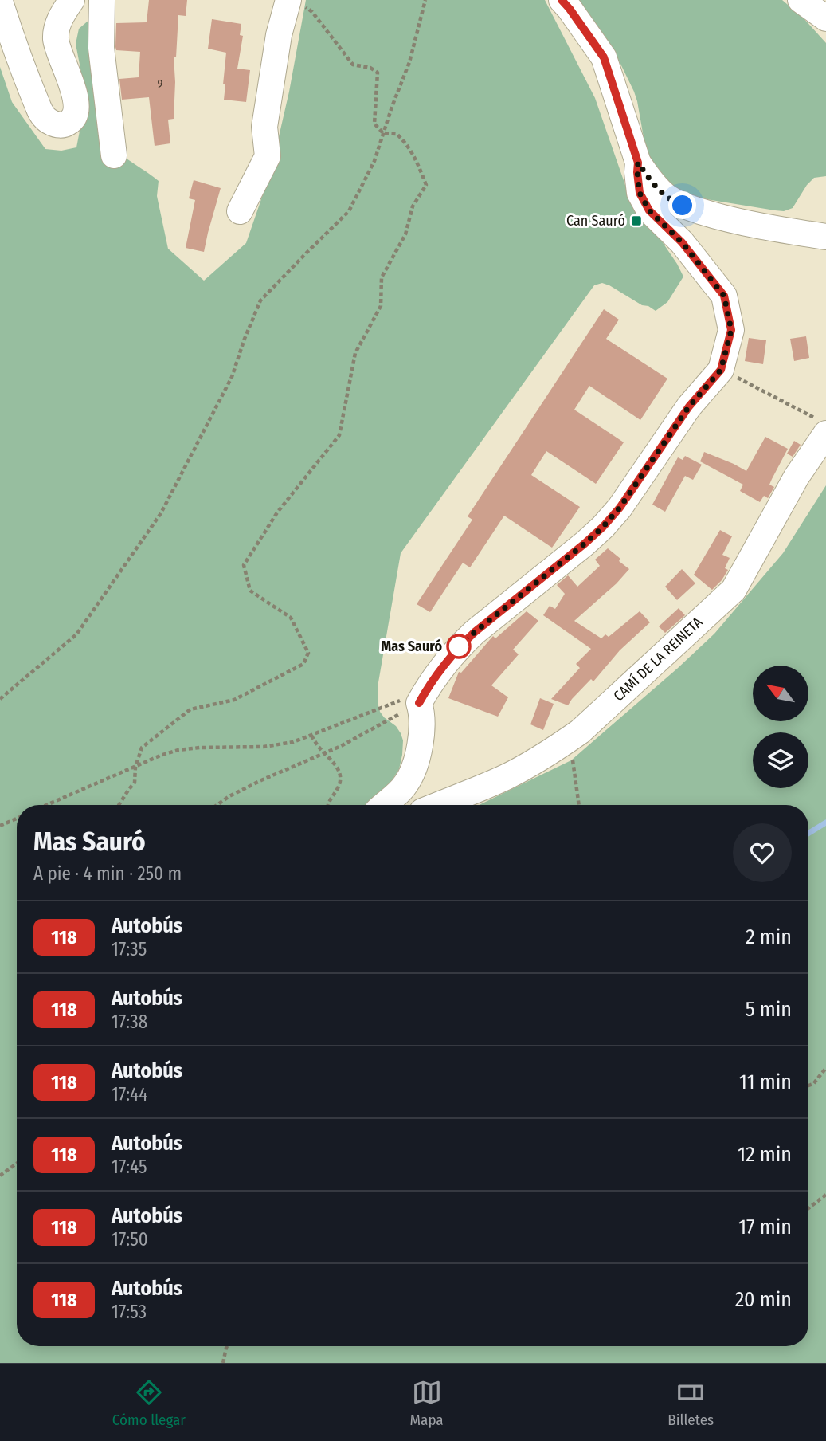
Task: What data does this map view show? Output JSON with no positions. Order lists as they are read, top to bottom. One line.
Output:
{"streets":{"street":["CAMÍ DE LA REINETA"]},"places":{"transit":["Can Sauró"],"other":["Mas Sauró"]},"lines":["bus line 118"],"house_numbers":["9"],"north":"top left","page":{"heading":["Mas Sauró","A pie · 4 min · 250 m"],"list":[{"mark":"118","name":"Autobús","note":"17:35","value":"2 min"},{"mark":"118","name":"Autobús","note":"17:38","value":"5 min"},{"mark":"118","name":"Autobús","note":"17:44","value":"11 min"},{"mark":"118","name":"Autobús","note":"17:45","value":"12 min"},{"mark":"118","name":"Autobús","note":"17:50","value":"17 min"},{"mark":"118","name":"Autobús","note":"17:53","value":"20 min"}],"tabs":["Cómo llegar","Mapa","Billetes"]}}
